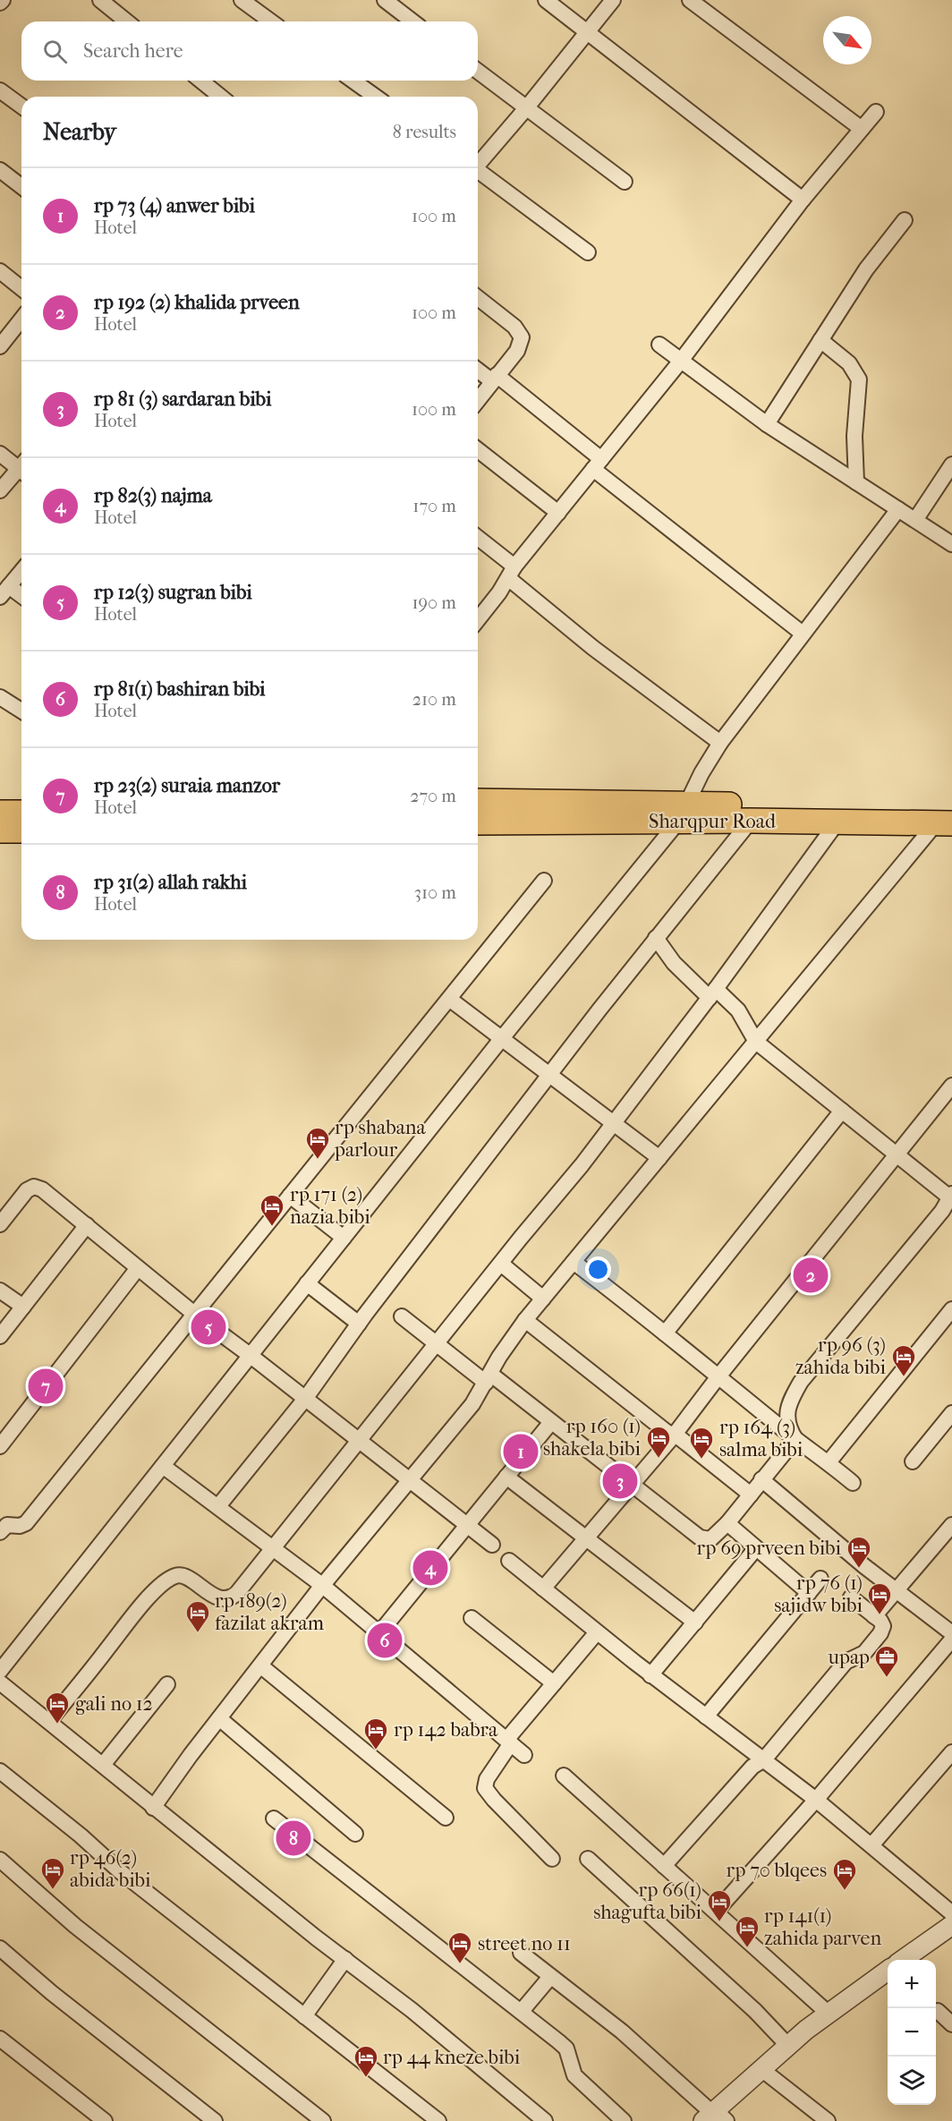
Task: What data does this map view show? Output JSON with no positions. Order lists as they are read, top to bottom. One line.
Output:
{"streets":{"main road":["Sharqpur Road"]},"places":{"hotel":["rp shabana parlour","rp 171 (2) nazia bibi","rp 96 (3) zahida bibi","rp 160 (1) shakela bibi","rp 164 (3) salma bibi","rp 69 prveen bibi","rp 76 (1) sajidw bibi","rp 189(2) fazilat akram","gali no 12","rp 142 babra","rp 46(2) abida bibi","rp 70 blqees","rp 66(1) shagufta bibi","rp 141(1) zahida parven","street no 11","rp 44 kneze bibi"],"office":["upap"]},"north":"bottom right","page":{"search":"Search here","heading":["Nearby","8 results"],"list":[{"mark":"1","name":"rp 73 (4) anwer bibi","note":"Hotel","value":"100 m"},{"mark":"2","name":"rp 192 (2) khalida prveen","note":"Hotel","value":"100 m"},{"mark":"3","name":"rp 81 (3) sardaran bibi","note":"Hotel","value":"100 m"},{"mark":"4","name":"rp 82(3) najma","note":"Hotel","value":"170 m"},{"mark":"5","name":"rp 12(3) sugran bibi","note":"Hotel","value":"190 m"},{"mark":"6","name":"rp 81(1) bashiran bibi","note":"Hotel","value":"210 m"},{"mark":"7","name":"rp 23(2) suraia manzor","note":"Hotel","value":"270 m"},{"mark":"8","name":"rp 31(2) allah rakhi","note":"Hotel","value":"310 m"}],"pins":["2","5","7","1","3","4","6","8"],"map_buttons":["+","−"]}}
